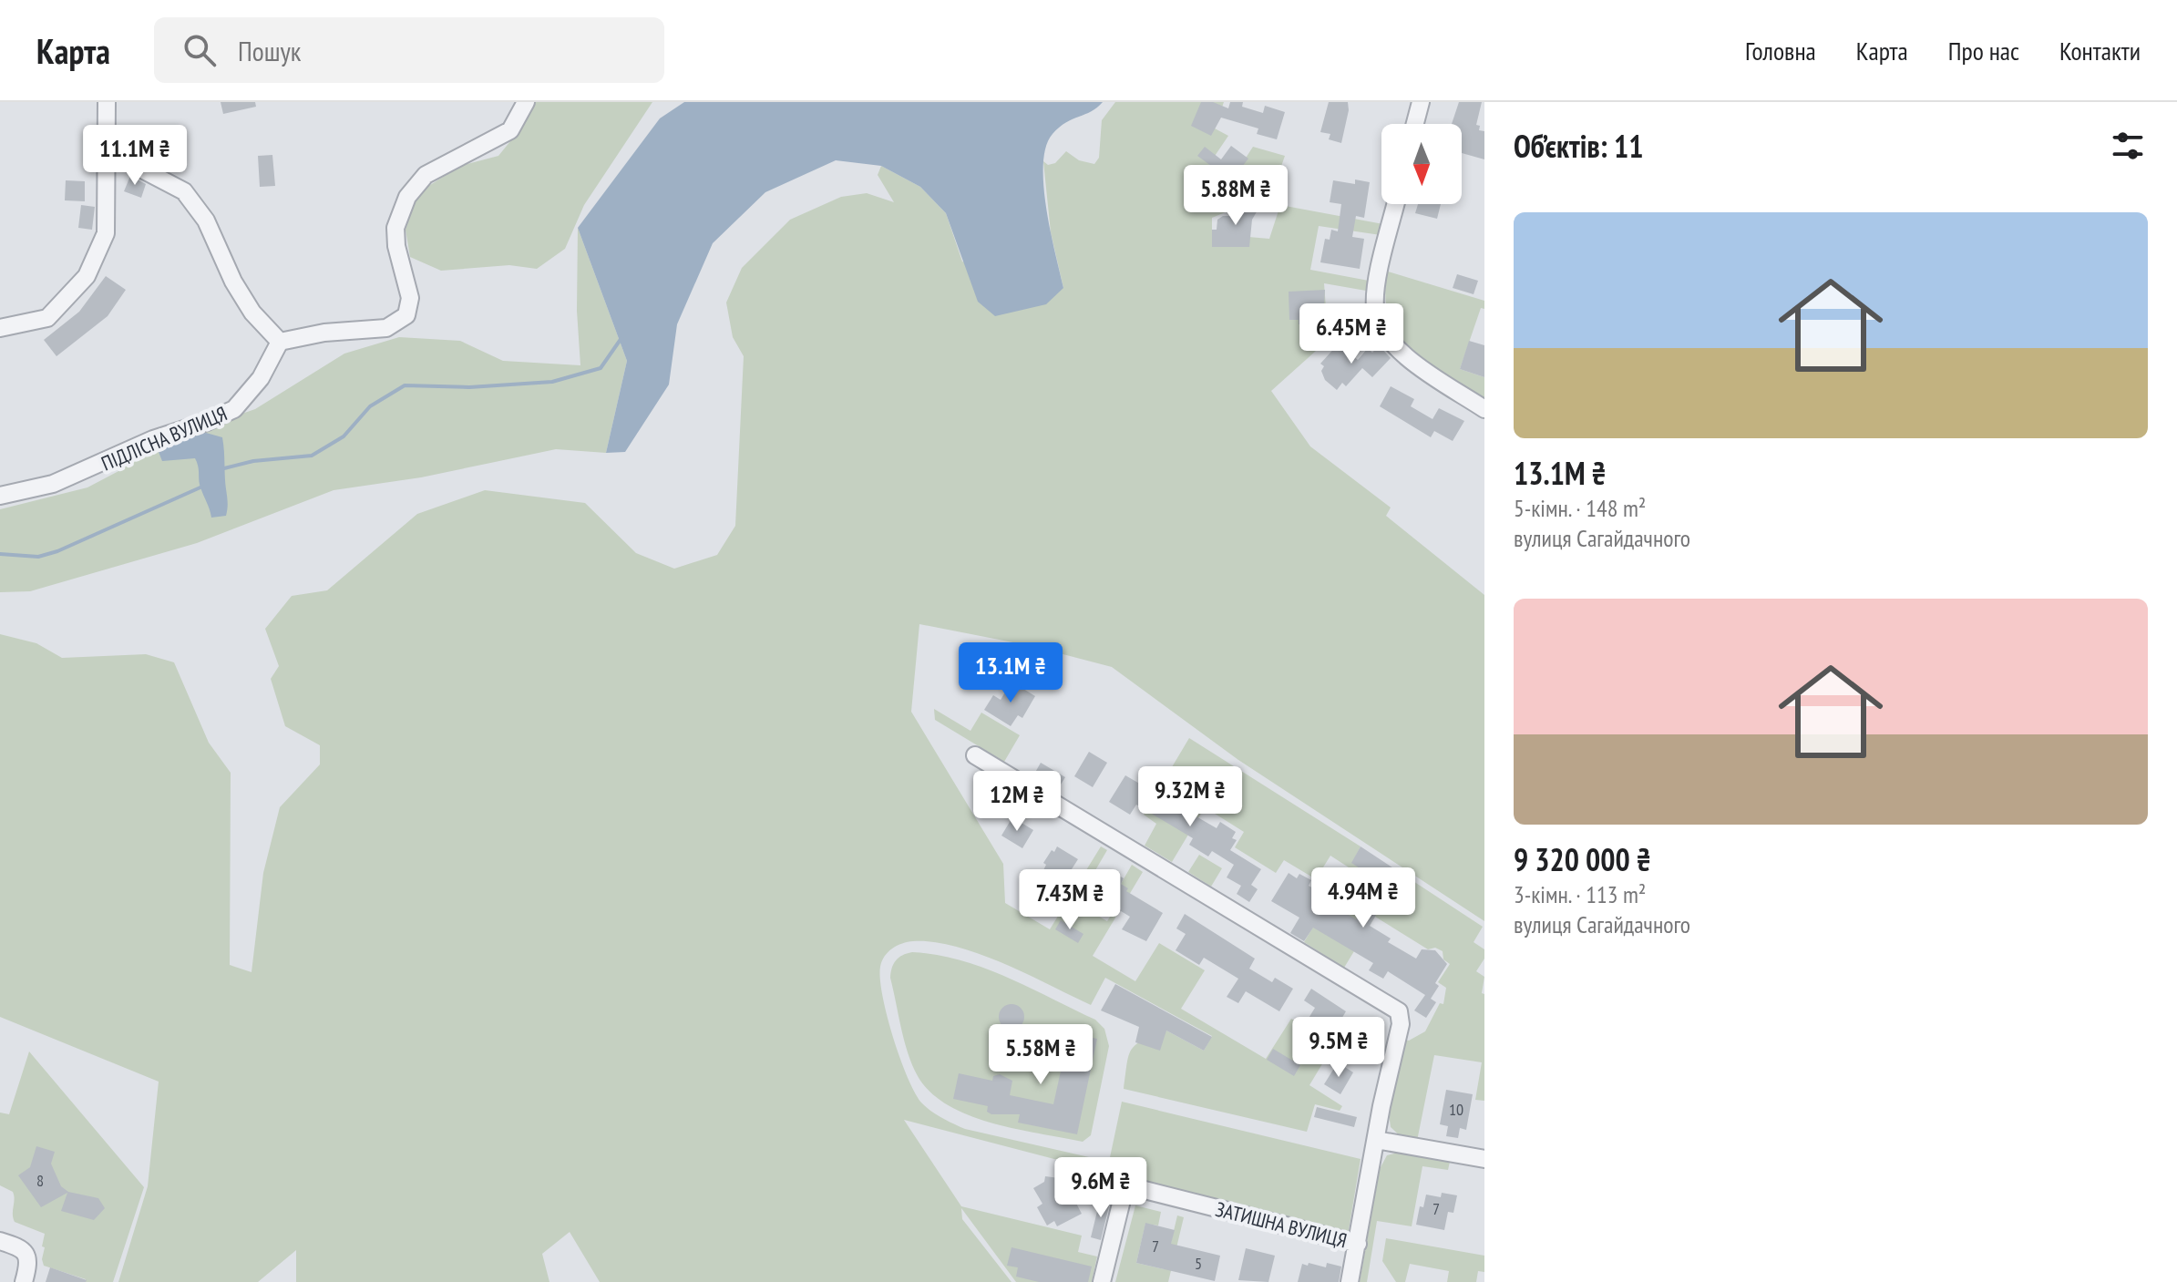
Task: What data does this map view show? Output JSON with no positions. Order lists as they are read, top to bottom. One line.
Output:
{"streets":{"street":["ПІДЛІСНА ВУЛИЦЯ","ЗАТИШНА ВУЛИЦЯ"]},"house_numbers":["10","8","7","7","5"],"north":"bottom","page":{"header":"Карта","search":"Пошук","nav":["Головна","Карта","Про нас","Контакти"],"heading":"Об’єктів: 11","price":["11.1M ₴","5.88M ₴","6.45M ₴","13.1M ₴","9.32M ₴","12M ₴","4.94M ₴","7.43M ₴","9.5M ₴","5.58M ₴","9.6M ₴"],"list":[{"name":"13.1M ₴","note":"5-кімн. · 148 m² · вулиця Сагайдачного"},{"name":"9 320 000 ₴","note":"3-кімн. · 113 m² · вулиця Сагайдачного"}]}}
